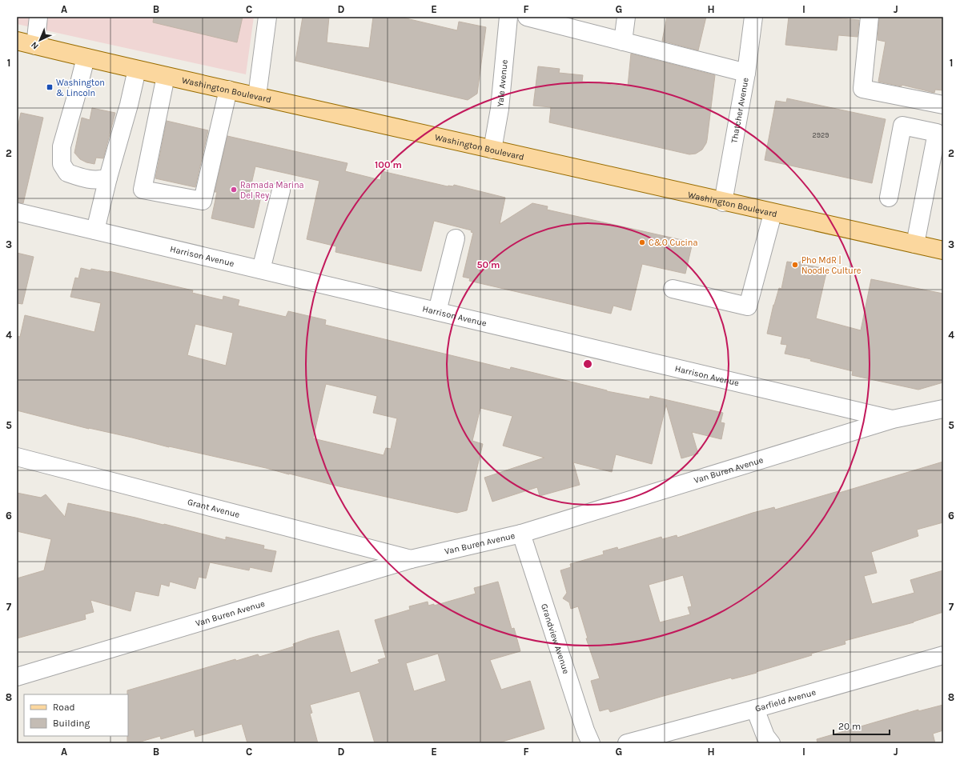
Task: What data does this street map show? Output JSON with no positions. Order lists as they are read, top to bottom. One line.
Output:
{"streets":{"main road":["Washington Boulevard"],"street":["Yale Avenue","Thatcher Avenue","Harrison Avenue","Van Buren Avenue","Grant Avenue","Grandview Avenue","Garfield Avenue"]},"crossings":[["Yale Avenue","Washington Boulevard"],["Washington Boulevard","Thatcher Avenue"],["Harrison Avenue","Van Buren Avenue"],["Van Buren Avenue","Grant Avenue"],["Van Buren Avenue","Grandview Avenue"]],"places":{"transit":["Washington & Lincoln"],"other":["Ramada Marina Del Rey","C&O Cucina","Pho MdR | Noodle Culture"]},"house_numbers":["2929"],"legend":["Road","Building"],"scale_bar":"20 m","north":"bottom left","grid":{"columns":["A","B","C","D","E","F","G","H","I","J"],"rows":["1","2","3","4","5","6","7","8"]},"rings":["100 m","50 m"]}
